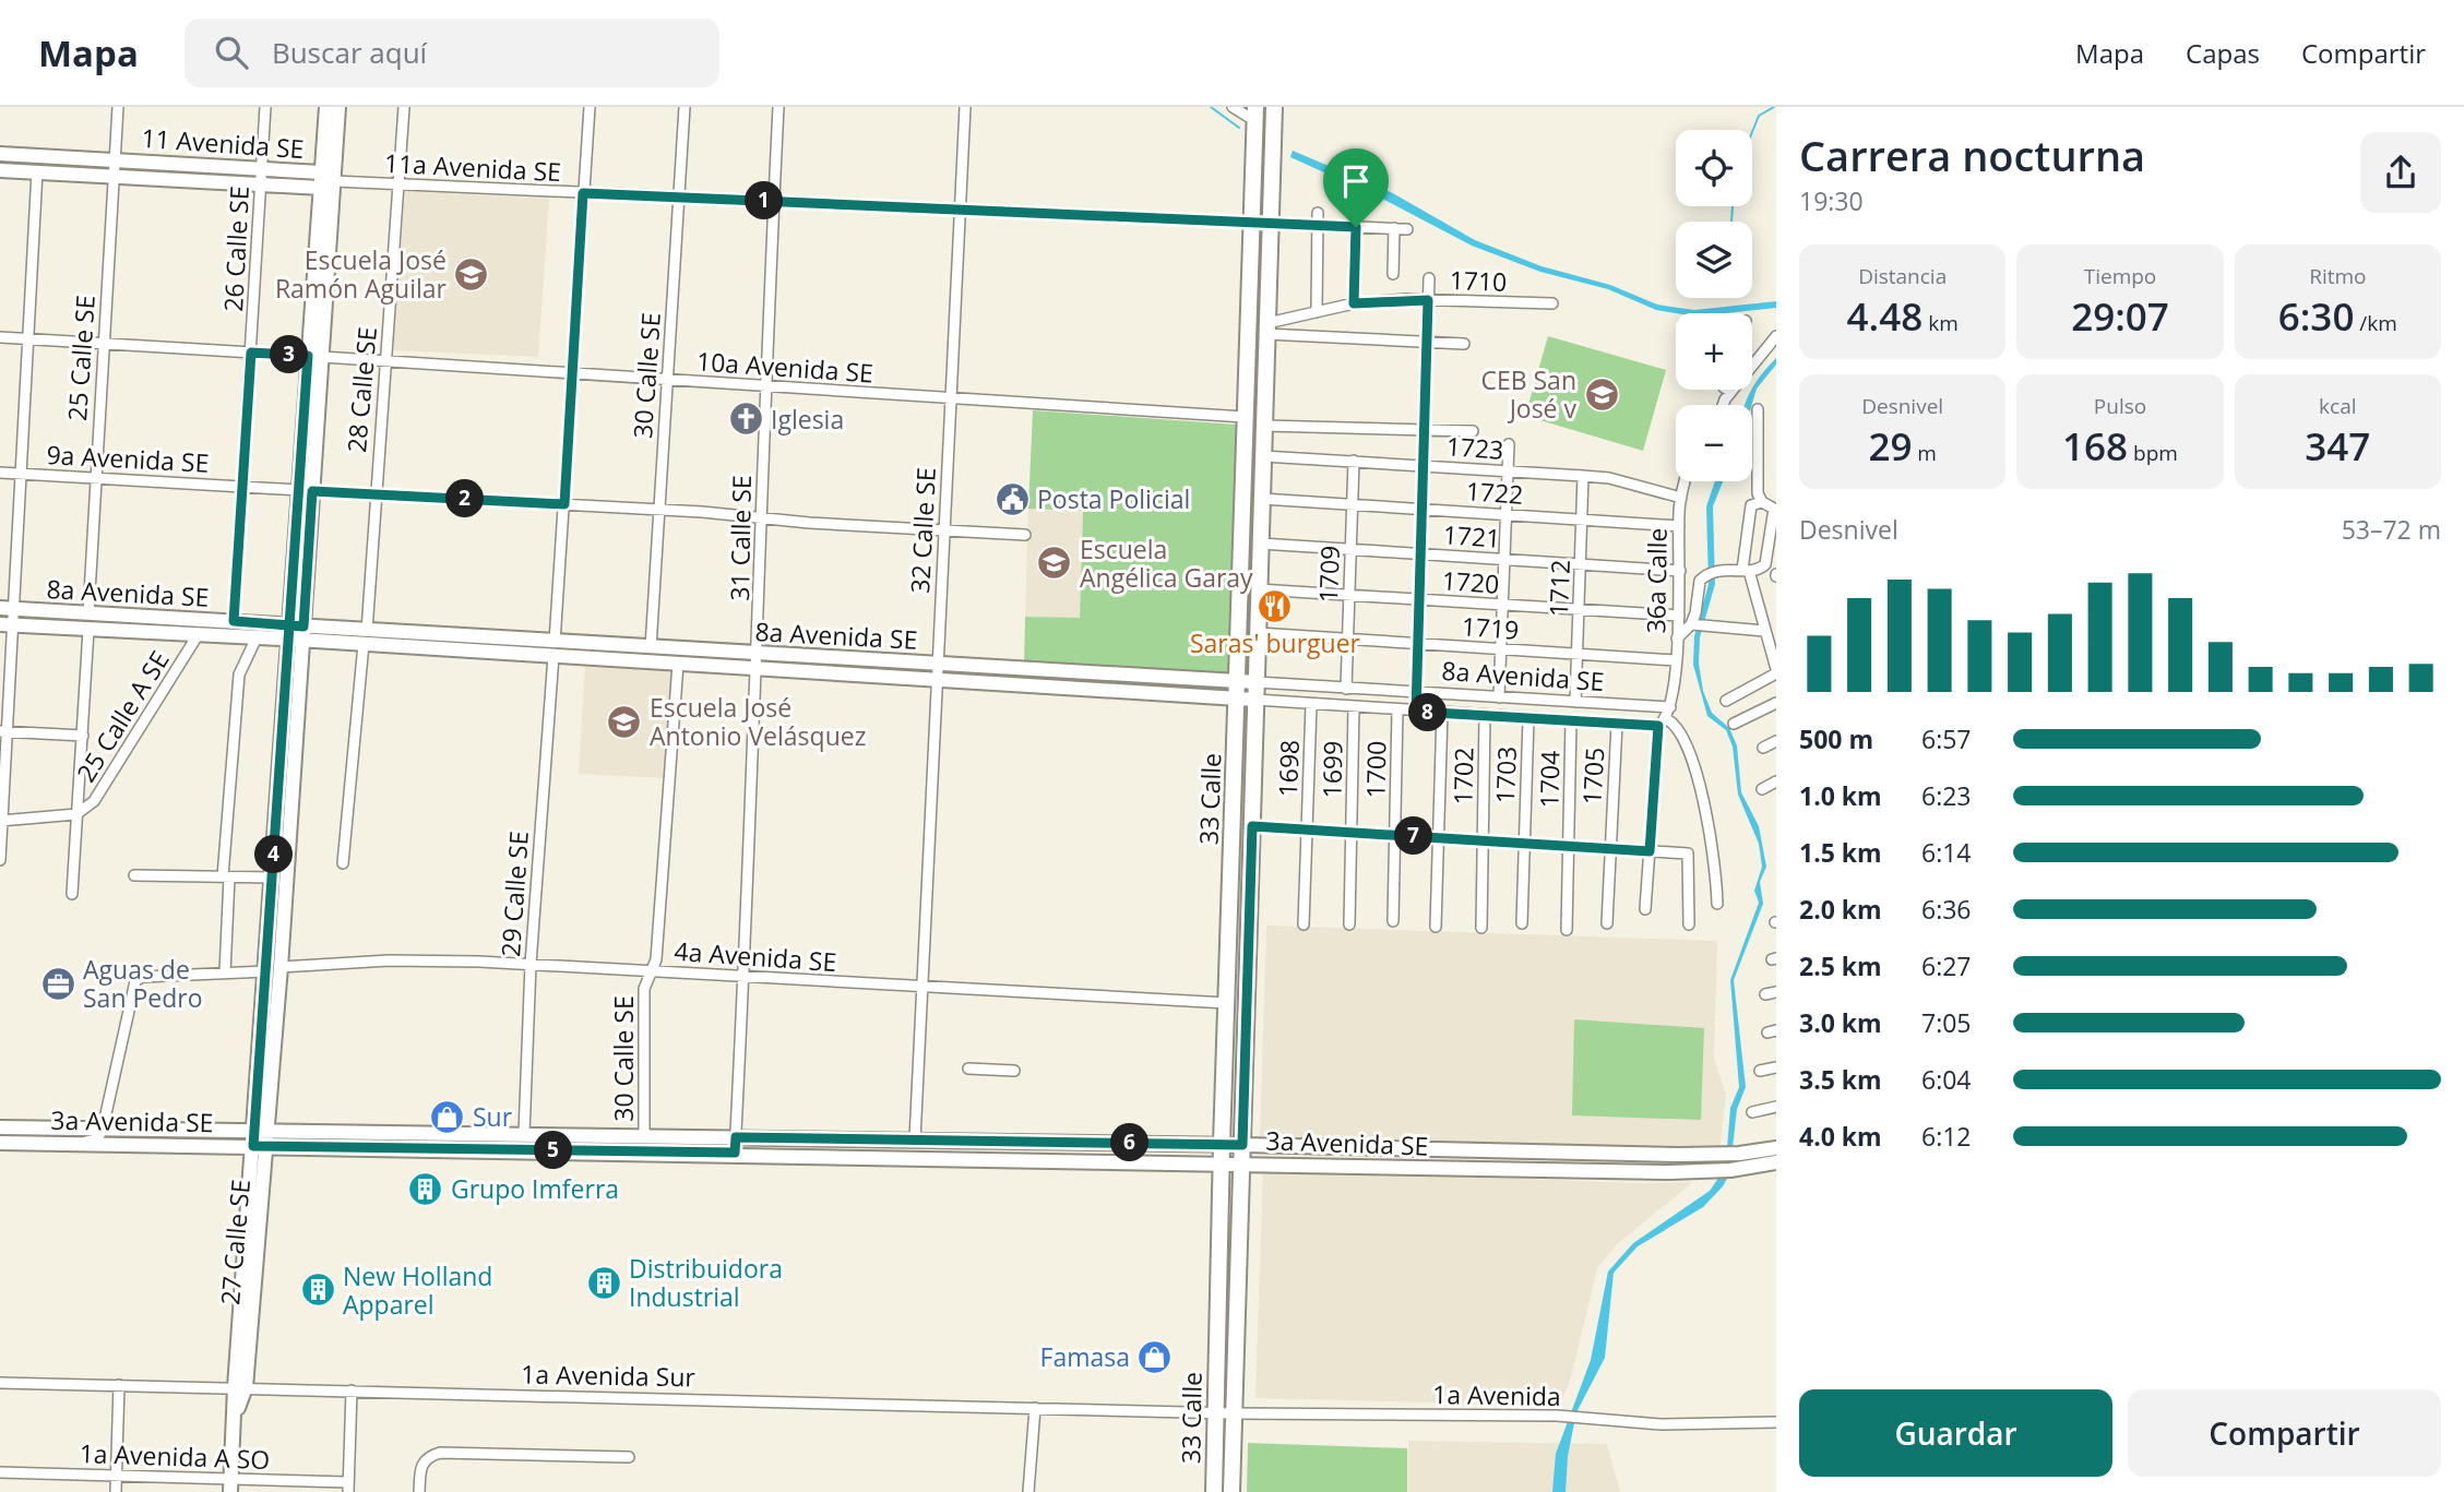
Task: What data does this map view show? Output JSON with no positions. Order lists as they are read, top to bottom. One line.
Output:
{"streets":{"main road":["11 Avenida SE","8a Avenida SE","33 Calle","3a Avenida SE","27 Calle SE"],"street":["11a Avenida SE","26 Calle SE","1710","25 Calle SE","10a Avenida SE","30 Calle SE","28 Calle SE","1723","9a Avenida SE","1722","32 Calle SE","1721","31 Calle SE","1709","36a Calle","1720","1712","1719","25 Calle A SE","1698","1699","1700","1703","1702","1705","1704","29 Calle SE","4a Avenida SE","1a Avenida Sur","1a Avenida","1a Avenida A SO"]},"crossings":[["11 Avenida SE","11a Avenida SE"],["11 Avenida SE","26 Calle SE"],["11 Avenida SE","25 Calle SE"],["11 Avenida SE","27 Calle SE"],["11a Avenida SE","30 Calle SE"],["11a Avenida SE","28 Calle SE"],["11a Avenida SE","32 Calle SE"],["11a Avenida SE","31 Calle SE"],["11a Avenida SE","33 Calle"],["11a Avenida SE","29 Calle SE"],["11a Avenida SE","27 Calle SE"],["26 Calle SE","10a Avenida SE"],["26 Calle SE","9a Avenida SE"],["26 Calle SE","8a Avenida SE"],["1710","33 Calle"],["25 Calle SE","10a Avenida SE"],["25 Calle SE","9a Avenida SE"],["25 Calle SE","8a Avenida SE"],["10a Avenida SE","30 Calle SE"],["10a Avenida SE","28 Calle SE"],["10a Avenida SE","32 Calle SE"],["10a Avenida SE","31 Calle SE"],["10a Avenida SE","33 Calle"],["10a Avenida SE","29 Calle SE"],["10a Avenida SE","27 Calle SE"],["30 Calle SE","9a Avenida SE"],["30 Calle SE","8a Avenida SE"],["30 Calle SE","4a Avenida SE"],["30 Calle SE","3a Avenida SE"],["28 Calle SE","9a Avenida SE"],["28 Calle SE","8a Avenida SE"],["1723","1709"],["1723","36a Calle"],["1723","1712"],["1723","33 Calle"],["9a Avenida SE","32 Calle SE"],["9a Avenida SE","31 Calle SE"],["9a Avenida SE","29 Calle SE"],["9a Avenida SE","27 Calle SE"],["1722","1709"],["1722","36a Calle"],["1722","1712"],["1722","33 Calle"],["32 Calle SE","8a Avenida SE"],["32 Calle SE","4a Avenida SE"],["32 Calle SE","3a Avenida SE"],["1721","1709"],["1721","36a Calle"],["1721","1712"],["1721","33 Calle"],["31 Calle SE","8a Avenida SE"],["31 Calle SE","4a Avenida SE"],["31 Calle SE","3a Avenida SE"],["1709","1720"],["1709","8a Avenida SE"],["1709","1719"],["36a Calle","1720"],["36a Calle","8a Avenida SE"],["36a Calle","1719"],["1720","1712"],["1720","33 Calle"],["1712","8a Avenida SE"],["1712","1719"],["8a Avenida SE","25 Calle A SE"],["8a Avenida SE","1698"],["8a Avenida SE","1699"],["8a Avenida SE","1700"],["8a Avenida SE","1703"],["8a Avenida SE","1702"],["8a Avenida SE","1705"],["8a Avenida SE","1704"],["8a Avenida SE","33 Calle"],["8a Avenida SE","29 Calle SE"],["8a Avenida SE","27 Calle SE"],["1719","33 Calle"],["33 Calle","4a Avenida SE"],["33 Calle","3a Avenida SE"],["33 Calle","1a Avenida Sur"],["33 Calle","1a Avenida"],["29 Calle SE","4a Avenida SE"],["29 Calle SE","3a Avenida SE"],["4a Avenida SE","3a Avenida SE"],["4a Avenida SE","27 Calle SE"],["3a Avenida SE","27 Calle SE"],["27 Calle SE","1a Avenida Sur"],["27 Calle SE","1a Avenida A SO"],["1a Avenida Sur","1a Avenida"]],"places":{"school or university":["Escuela José Ramón Aguilar","CEB San José v","Escuela Angélica Garay","Escuela José Antonio Velásquez"],"church":["Iglesia"],"public building":["Posta Policial"],"restaurant":["Saras' burguer"],"office":["Aguas de San Pedro"],"shop":["Sur","Famasa"],"building":["Grupo Imferra","Distribuidora Industrial","New Holland Apparel"]},"page":{"header":"Mapa","search":"Buscar aquí","nav":["Mapa","Capas","Compartir"],"heading":["Carrera nocturna","19:30"],"map_buttons":["+","−"],"pins":["1","3","2","8","7","4","6","5"],"stats":[["Distancia","4.48 km"],["Tiempo","29:07"],["Ritmo","6:30 /km"],["Desnivel","29 m"],["Pulso","168 bpm"],["kcal","347"]],"chart":["Desnivel","53–72 m"],"list":[{"name":"500 m","note":"6:57"},{"name":"1.0 km","note":"6:23"},{"name":"1.5 km","note":"6:14"},{"name":"2.0 km","note":"6:36"},{"name":"2.5 km","note":"6:27"},{"name":"3.0 km","note":"7:05"},{"name":"3.5 km","note":"6:04"},{"name":"4.0 km","note":"6:12"}],"buttons":["Guardar","Compartir"]}}
